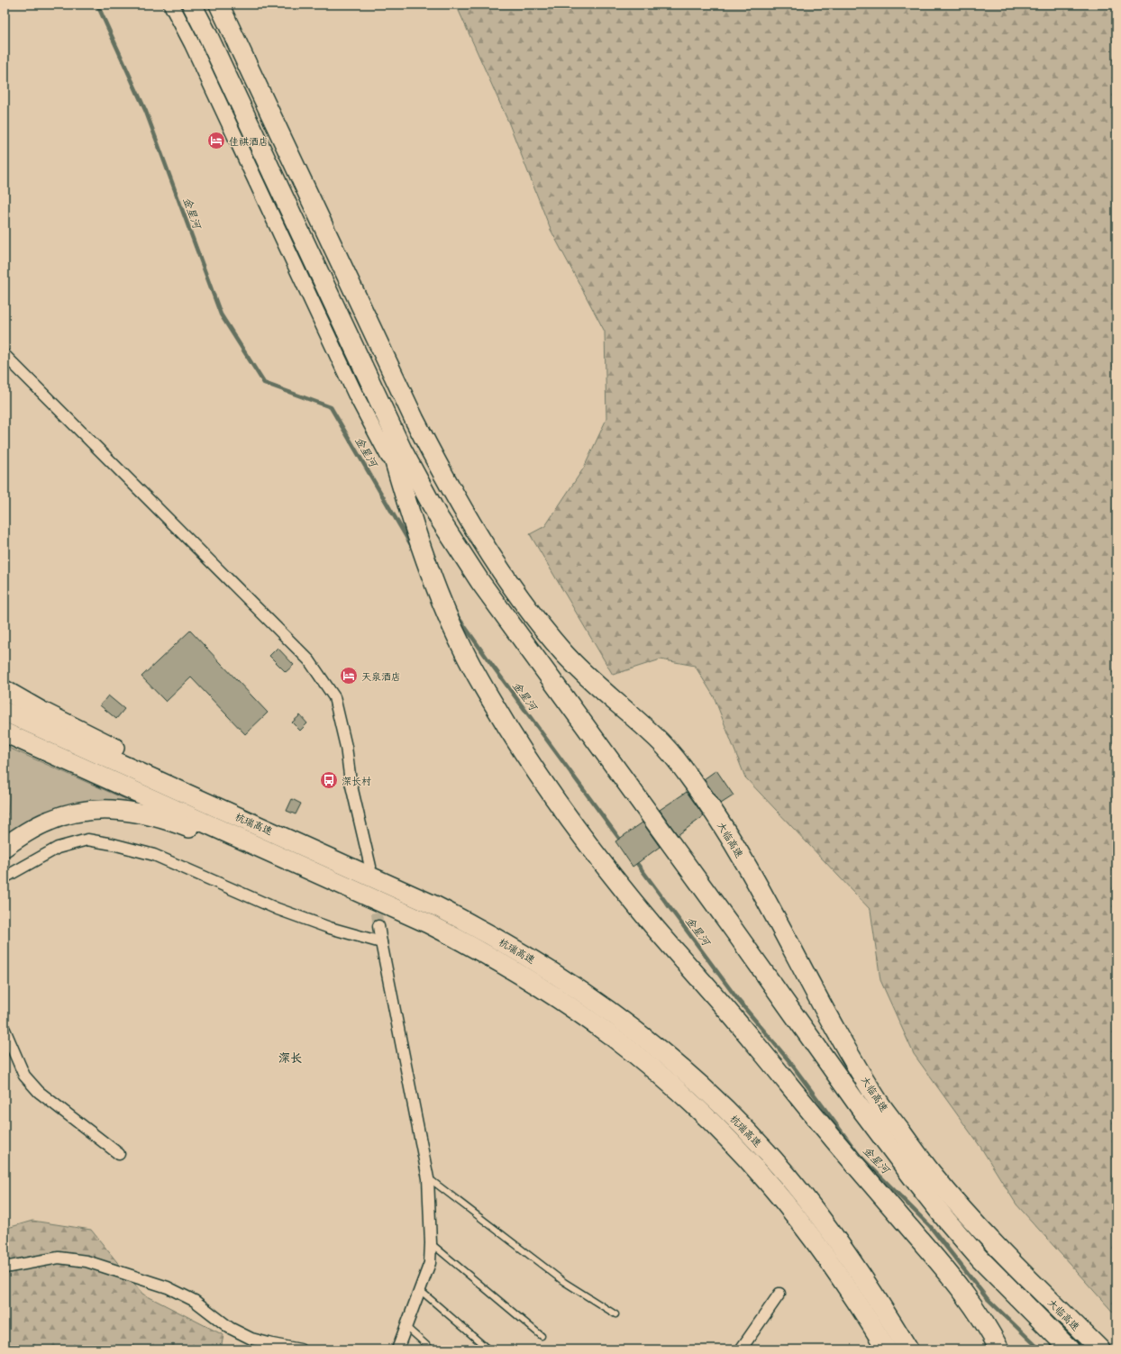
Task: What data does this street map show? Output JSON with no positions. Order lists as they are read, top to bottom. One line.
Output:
{"streets":{"highway":["杭瑞高速","大临高速"]},"districts":["深长"],"water":["金星河"],"places":{"hotel":["佳祺酒店","天泉酒店"],"bus stop":["深长村"]}}
